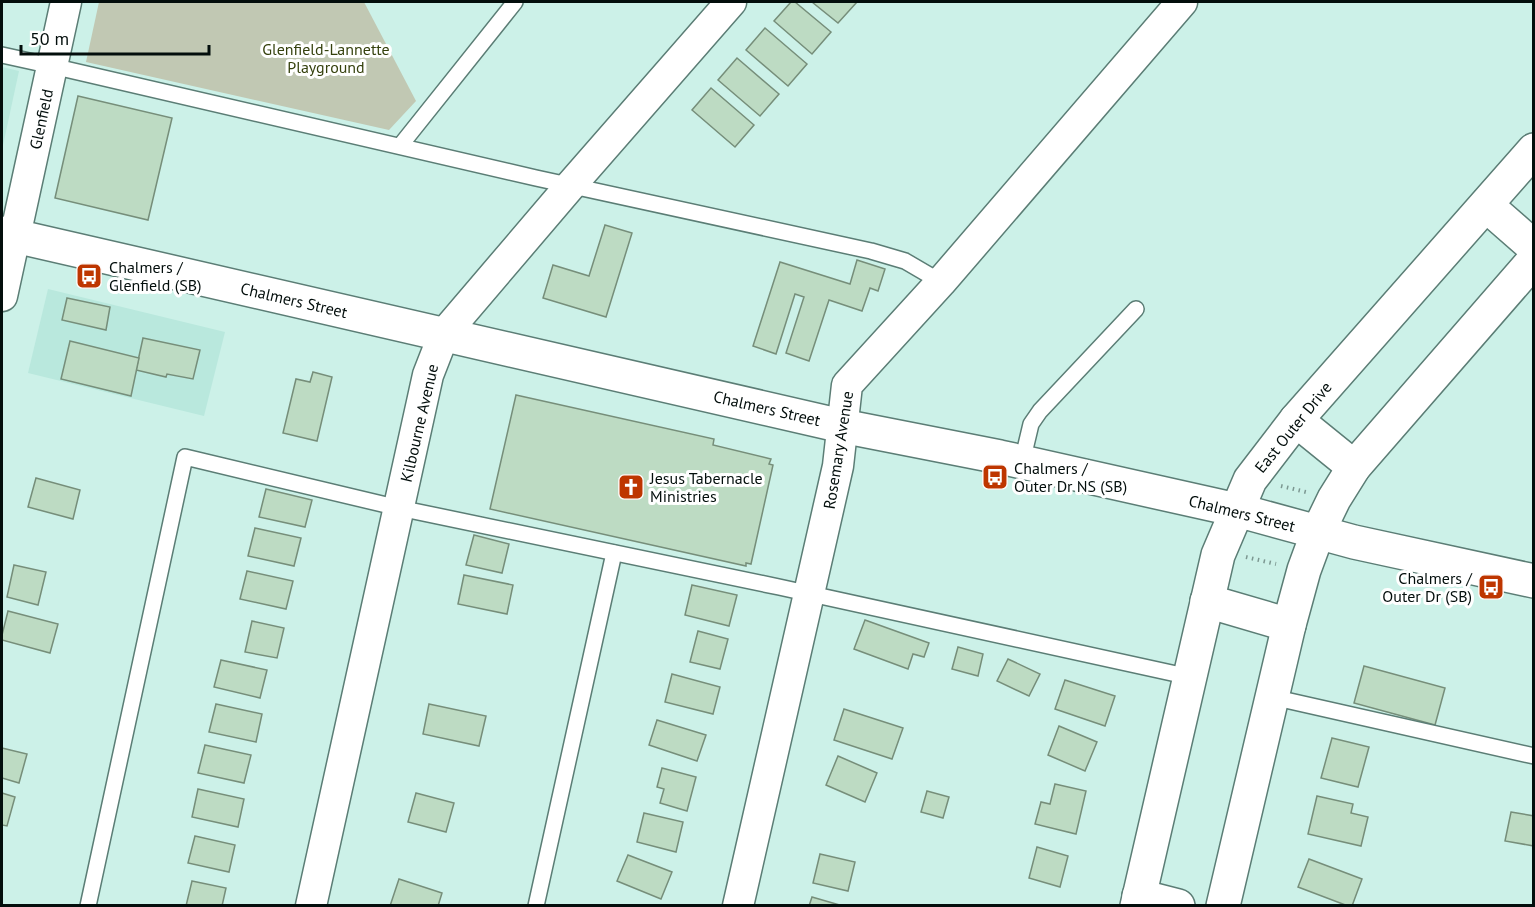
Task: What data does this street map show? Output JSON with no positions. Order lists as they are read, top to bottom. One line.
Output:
{"streets":{"street":["Glenfield","Chalmers Street","Kilbourne Avenue","East Outer Drive","Rosemary Avenue"]},"crossings":[["Glenfield","Chalmers Street"],["Chalmers Street","Kilbourne Avenue"],["Chalmers Street","East Outer Drive"],["Chalmers Street","Rosemary Avenue"]],"parks":["Glenfield-Lannette Playground"],"places":{"bus stop":["Chalmers / Glenfield (SB)","Chalmers / Outer Dr NS (SB)","Chalmers / Outer Dr (SB)"],"church":["Jesus Tabernacle Ministries"]},"scale_bar":"50 m"}
